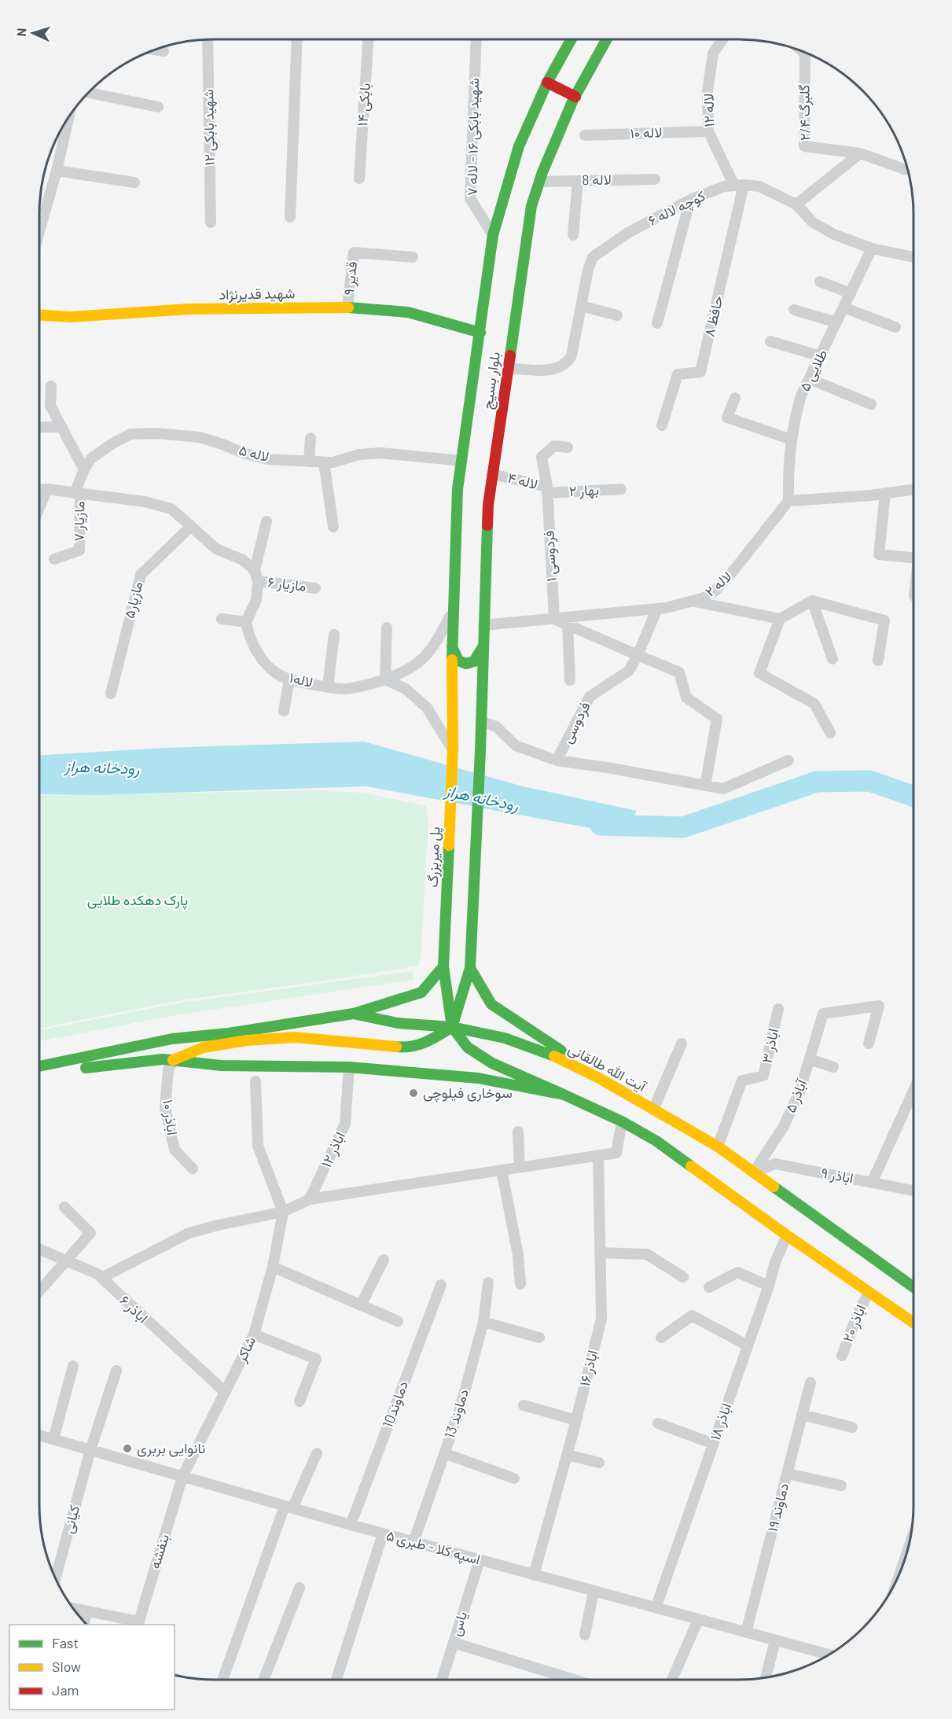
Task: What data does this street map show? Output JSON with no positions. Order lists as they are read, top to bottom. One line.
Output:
{"streets":{"main road":["شهید قدیرنژاد","بلوار بسیج","پل میربزرگ","آیت الله طالقانی"],"street":["بابکی ۱۴","لاله ۱۲","گلبرگ ۲/۴","شهید بابکی ۱۲","لاله ۱۰","شهید بابکی ۱۶ - لاله ۷","لاله 8","کوچه لاله ۶","قدیر ۹","حافظ ۸","طلایی ۵","لاله ۵","لاله ۴","بهار ۲","مازیار ۷","فردوسی ۱","مازیار ۶","لاله ۲","مازیار۵","لاله۱","فردوسی","اباذر ۳","آباذر ۵","اباذر ۱۰","اباذر ۱۲","اباذر ۹","اباذر ۶","اباذر ۲۰","شاکر","اباذر ۱۶","دماوند10","دماوند 13","اباذر ۱۸","دماوند ۱۹","کیانی","اسپه کلا - طبری ۵","بنفشه","یاس"]},"crossings":[["لاله ۱۲","لاله ۱۰"],["لاله ۱۲","کوچه لاله ۶"],["لاله ۱۲","حافظ ۸"],["شهید بابکی ۱۶ - لاله ۷","بلوار بسیج"],["لاله 8","بلوار بسیج"],["کوچه لاله ۶","حافظ ۸"],["کوچه لاله ۶","طلایی ۵"],["کوچه لاله ۶","بلوار بسیج"],["قدیر ۹","شهید قدیرنژاد"],["شهید قدیرنژاد","بلوار بسیج"],["طلایی ۵","لاله ۲"],["بلوار بسیج","لاله ۵"],["بلوار بسیج","لاله ۴"],["بلوار بسیج","لاله ۲"],["بلوار بسیج","لاله۱"],["بلوار بسیج","پل میربزرگ"],["لاله ۵","مازیار ۷"],["لاله ۴","بهار ۲"],["لاله ۴","فردوسی ۱"],["بهار ۲","فردوسی ۱"],["فردوسی ۱","لاله ۲"],["لاله ۲","فردوسی"],["پل میربزرگ","آیت الله طالقانی"],["اباذر ۳","آیت الله طالقانی"],["آیت الله طالقانی","آباذر ۵"],["آیت الله طالقانی","اباذر ۹"],["آباذر ۵","اباذر ۹"],["اباذر ۶","شاکر"],["شاکر","اسپه کلا - طبری ۵"],["شاکر","بنفشه"],["اباذر ۱۶","اسپه کلا - طبری ۵"],["دماوند10","اسپه کلا - طبری ۵"],["دماوند 13","اسپه کلا - طبری ۵"],["اباذر ۱۸","اسپه کلا - طبری ۵"],["دماوند ۱۹","اسپه کلا - طبری ۵"],["کیانی","اسپه کلا - طبری ۵"],["اسپه کلا - طبری ۵","بنفشه"],["اسپه کلا - طبری ۵","یاس"]],"water":["رودخانه هراز"],"parks":["پارک دهکده طلایی"],"places":["سوخاری فیلوچی","نانوایی بربری"],"legend":["Fast","Slow","Jam"],"north":"left"}
